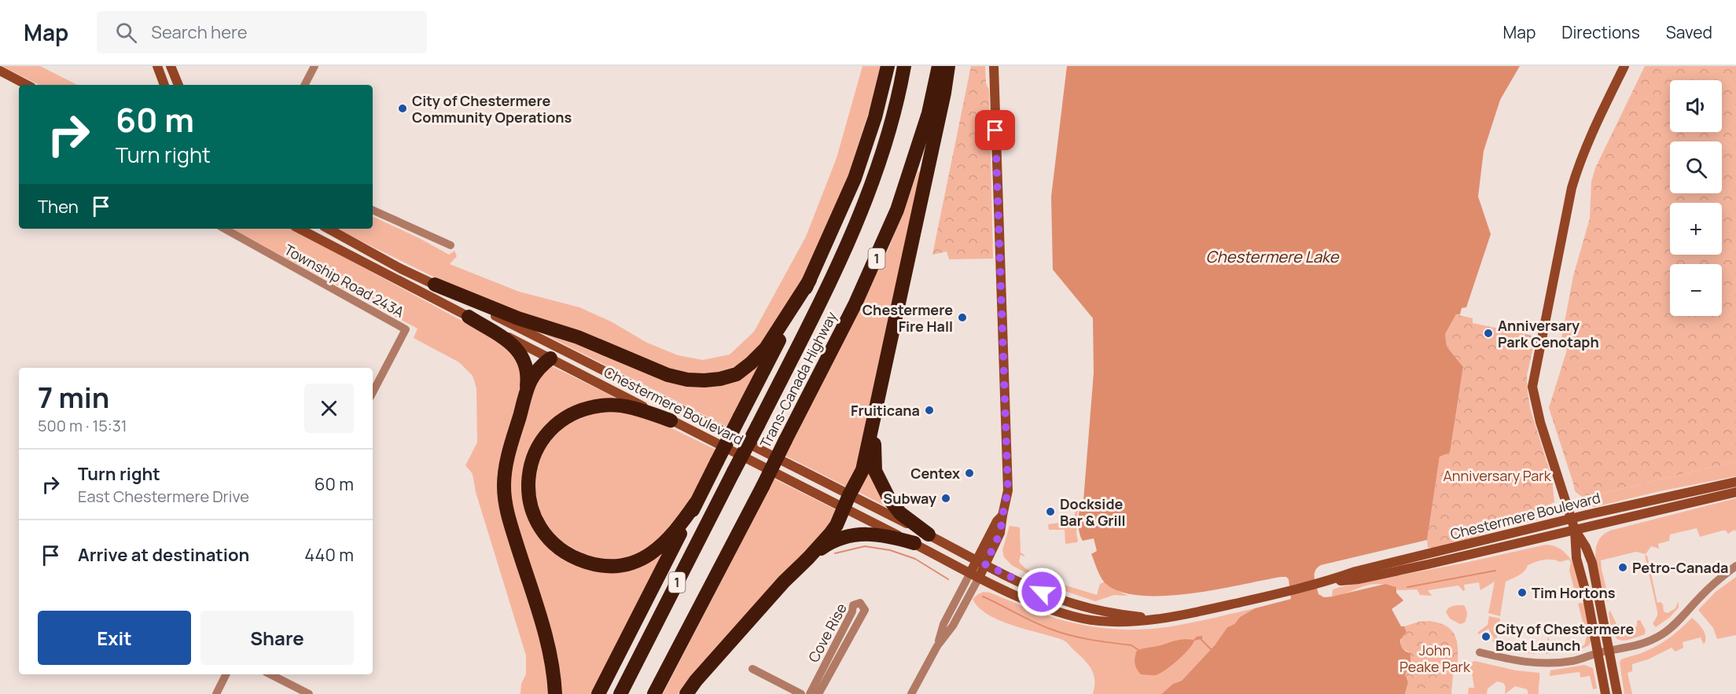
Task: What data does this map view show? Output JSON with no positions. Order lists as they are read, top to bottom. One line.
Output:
{"streets":{"highway":["1","Trans-Canada Highway"],"main road":["Chestermere Boulevard"],"street":["Township Road 243A","Cove Rise"]},"water":["Chestermere Lake"],"parks":["Anniversary Park","John Peake Park"],"places":["City of Chestermere Community Operations","Chestermere Fire Hall","Anniversary Park Cenotaph","Fruiticana","Centex","Subway","Dockside Bar & Grill","Petro-Canada","Tim Hortons","City of Chestermere Boat Launch"],"page":{"header":"Map","search":"Search here","nav":["Map","Directions","Saved"],"map_buttons":["+","−"],"turn":["60 m","Turn right"],"then":"Then","heading":["7 min","500 m · 15:31"],"list":[{"name":"Turn right","note":"East Chestermere Drive","value":"60 m"},{"name":"Arrive at destination","value":"440 m"}],"buttons":["Exit","Share"]}}
